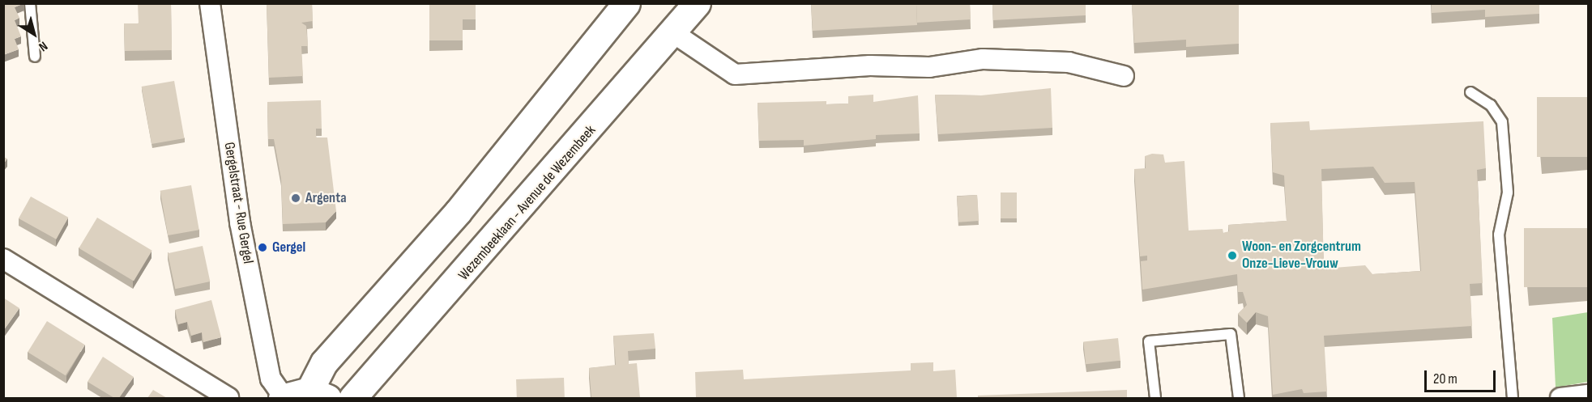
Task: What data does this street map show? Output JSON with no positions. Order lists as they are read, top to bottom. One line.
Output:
{"streets":{"main road":["Wezembeeklaan - Avenue de Wezembeek"],"street":["Gergelstraat - Rue Gergel"]},"places":["Argenta","Gergel","Woon- en Zorgcentrum Onze-Lieve-Vrouw"],"scale_bar":"20 m","north":"bottom right"}
